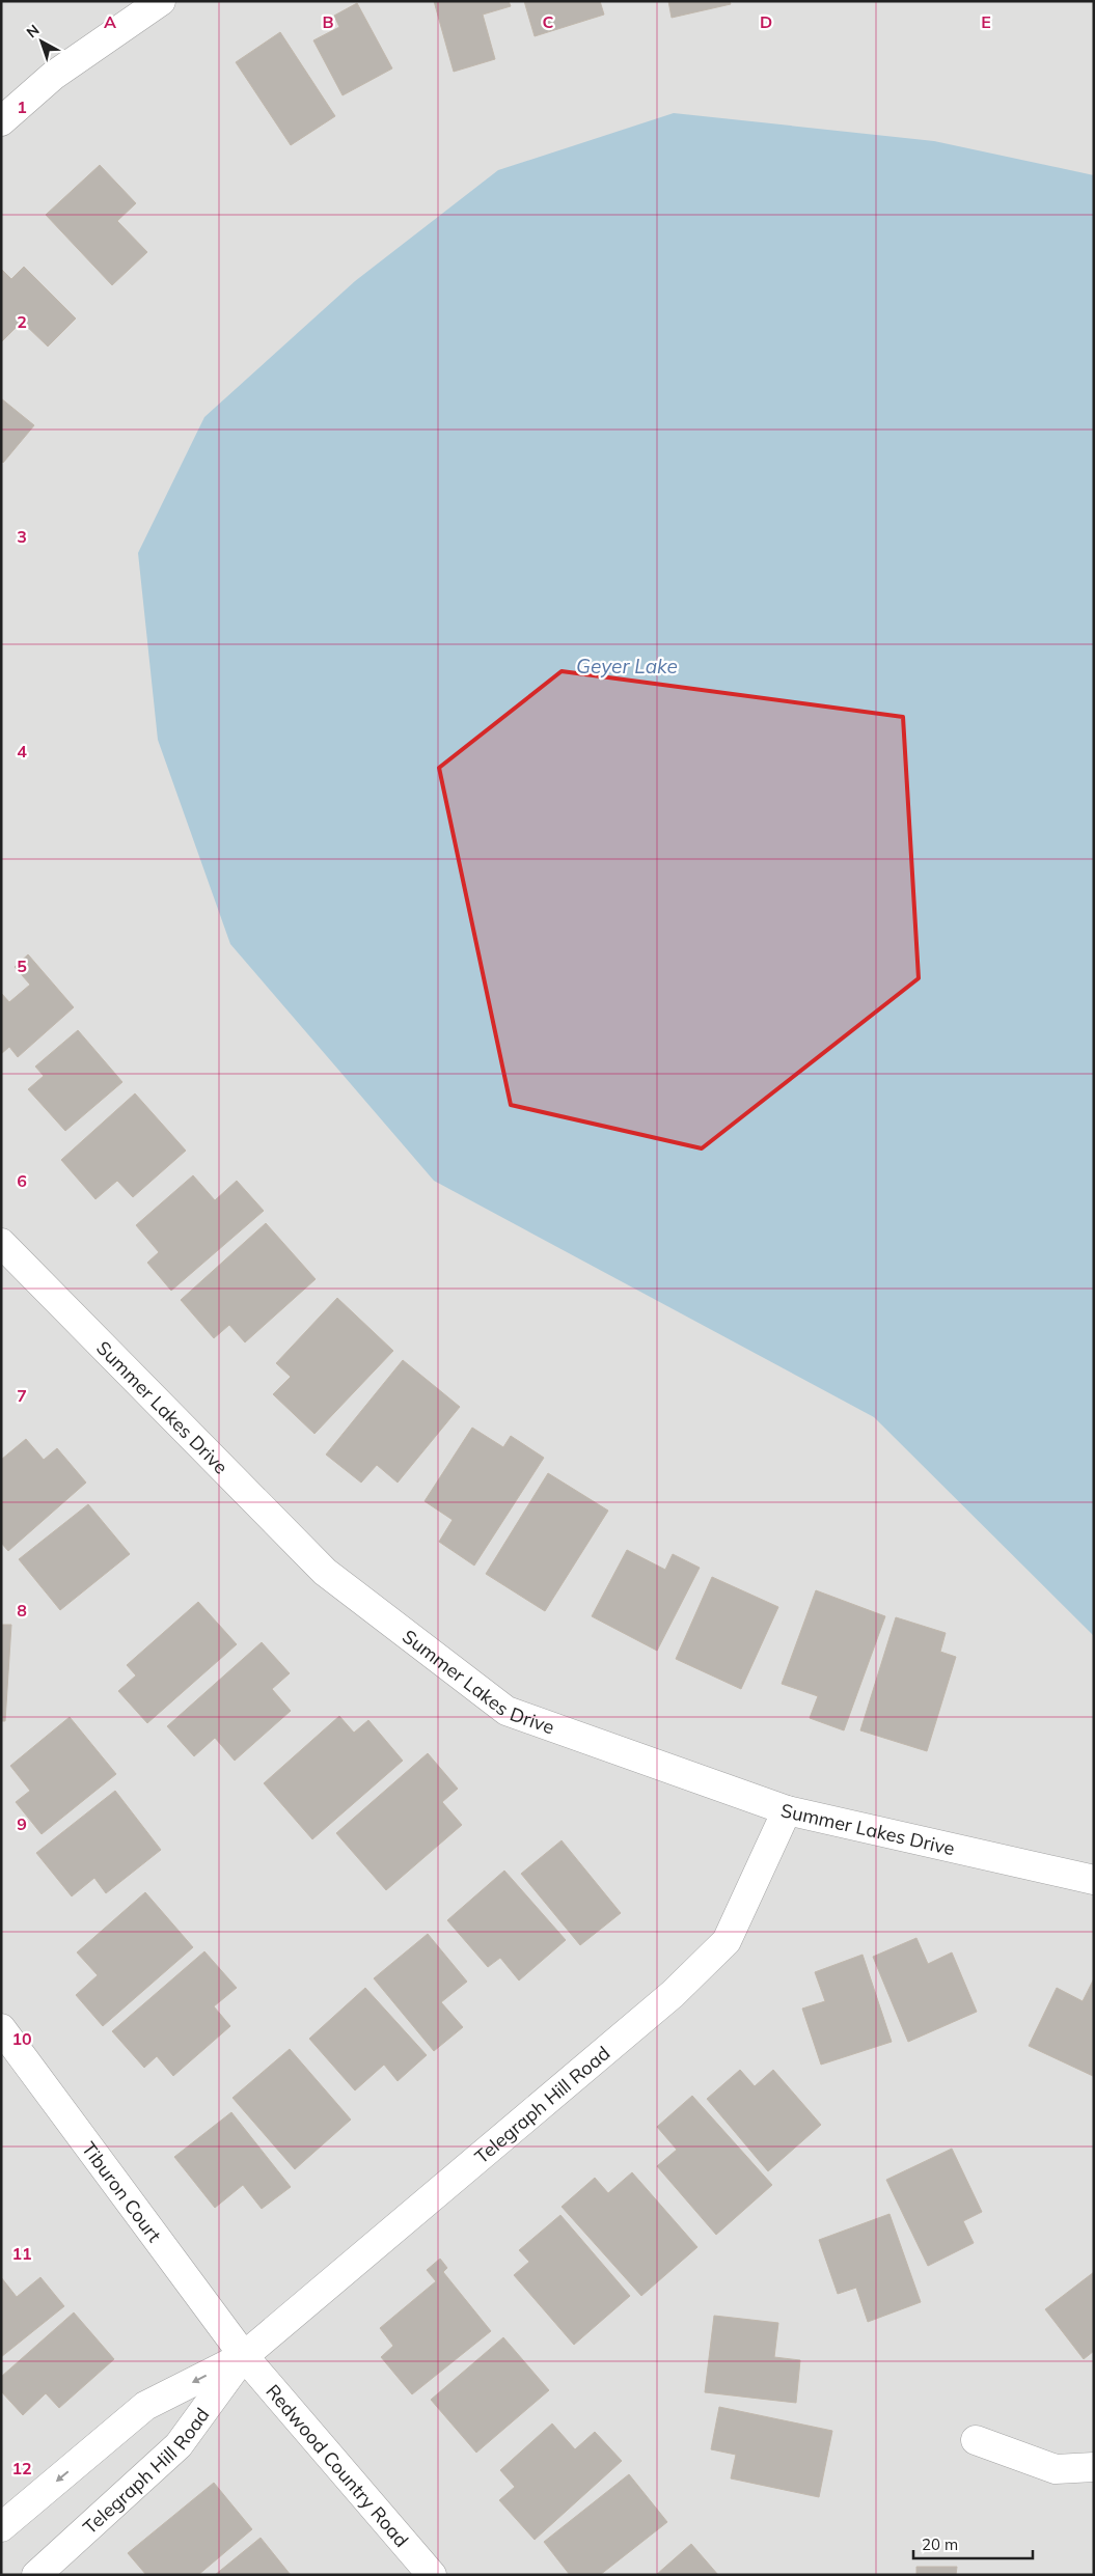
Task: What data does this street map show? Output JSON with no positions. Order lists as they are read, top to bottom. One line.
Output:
{"streets":{"street":["Summer Lakes Drive","Telegraph Hill Road","Tiburon Court","Redwood Country Road"]},"crossings":[["Summer Lakes Drive","Telegraph Hill Road"],["Telegraph Hill Road","Tiburon Court"],["Telegraph Hill Road","Redwood Country Road"],["Tiburon Court","Redwood Country Road"]],"water":["Geyer Lake"],"scale_bar":"20 m","north":"top left","grid":{"columns":["A","B","C","D","E"],"rows":["1","2","3","4","5","6","7","8","9","10","11","12"]}}
